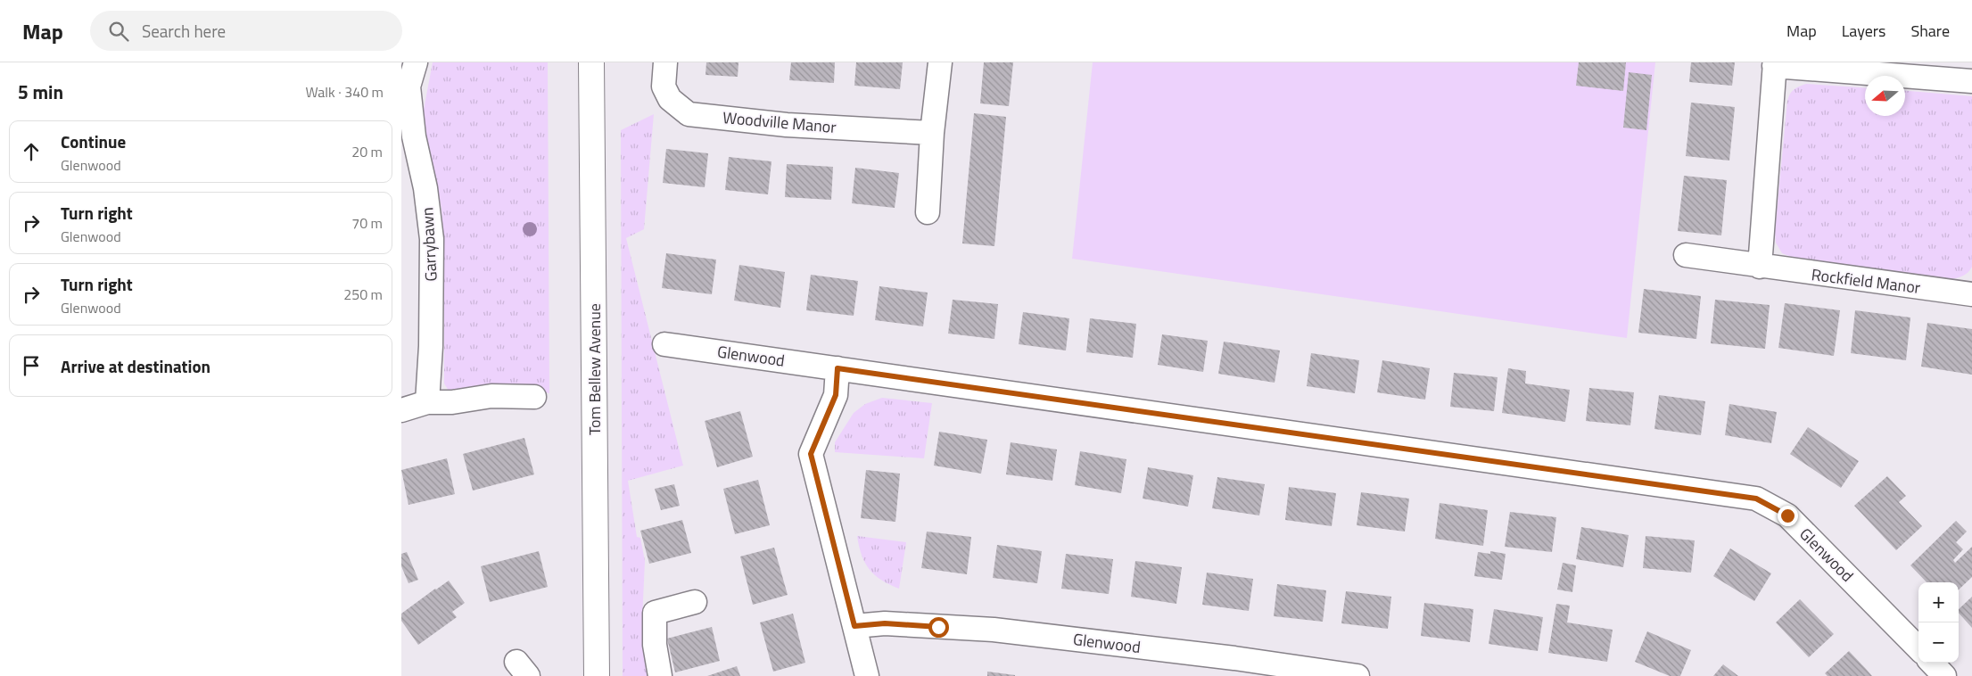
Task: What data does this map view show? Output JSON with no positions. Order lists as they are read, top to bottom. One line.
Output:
{"streets":{"street":["Woodville Manor","Garrybawn","Rockfield Manor","Glenwood","Tom Bellew Avenue"]},"north":"left","page":{"header":"Map","search":"Search here","nav":["Map","Layers","Share"],"heading":["5 min","Walk · 340 m"],"list":[["Continue","Glenwood","20 m"],["Turn right","Glenwood","70 m"],["Turn right","Glenwood","250 m"],"Arrive at destination"],"map_buttons":["+","−"]}}
